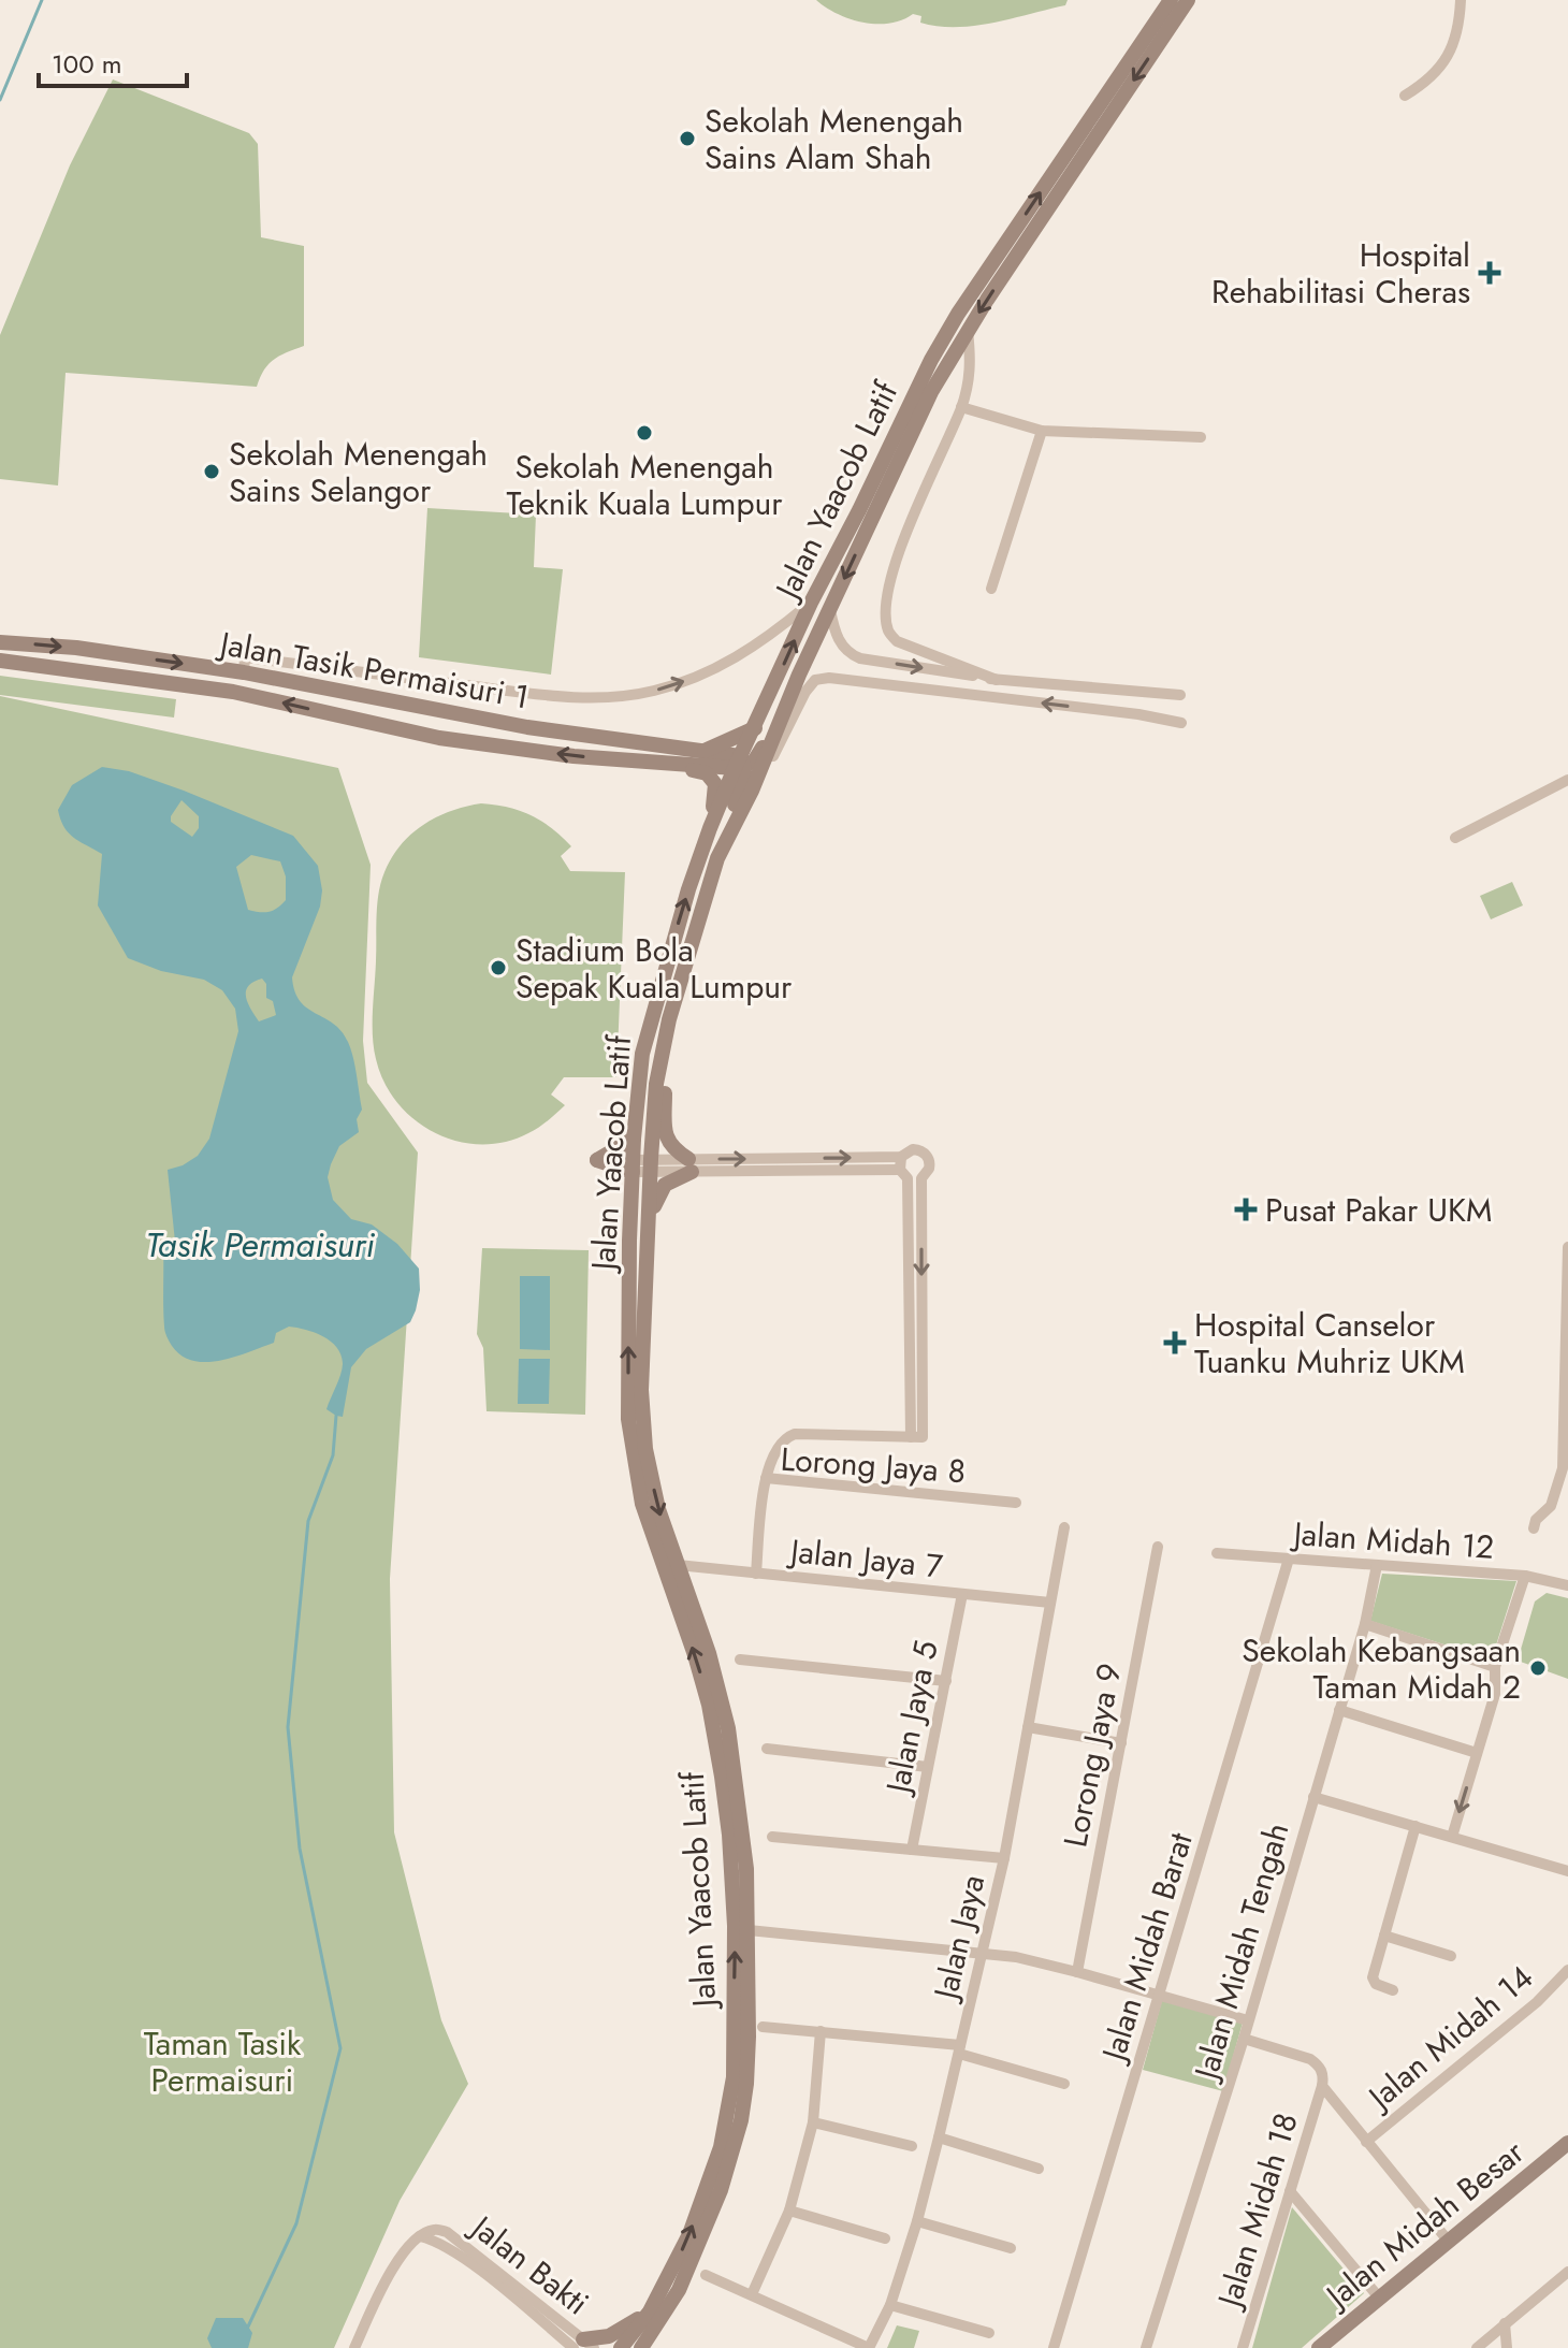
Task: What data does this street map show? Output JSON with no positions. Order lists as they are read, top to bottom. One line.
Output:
{"streets":{"street":["Jalan Yaacob Latif","Jalan Tasik Permaisuri 1","Lorong Jaya 8","Jalan Midah 12","Jalan Jaya 7","Jalan Jaya 5","Lorong Jaya 9","Jalan Jaya","Jalan Midah Barat","Jalan Midah Tengah","Jalan Midah 14","Jalan Midah 18","Jalan Midah Besar","Jalan Bakti"]},"crossings":[["Jalan Yaacob Latif","Jalan Tasik Permaisuri 1"],["Jalan Yaacob Latif","Jalan Jaya 7"],["Lorong Jaya 8","Jalan Jaya 7"],["Jalan Midah 12","Jalan Midah Barat"],["Jalan Midah 12","Jalan Midah Tengah"],["Jalan Jaya 7","Jalan Jaya 5"],["Jalan Jaya 7","Jalan Jaya"]],"water":["Tasik Permaisuri"],"parks":["Taman Tasik Permaisuri"],"places":{"other":["Sekolah Menengah Sains Alam Shah","Sekolah Menengah Teknik Kuala Lumpur","Sekolah Menengah Sains Selangor","Stadium Bola Sepak Kuala Lumpur","Sekolah Kebangsaan Taman Midah 2"],"health":["Hospital Rehabilitasi Cheras","Pusat Pakar UKM","Hospital Canselor Tuanku Muhriz UKM"]},"scale_bar":"100 m"}
